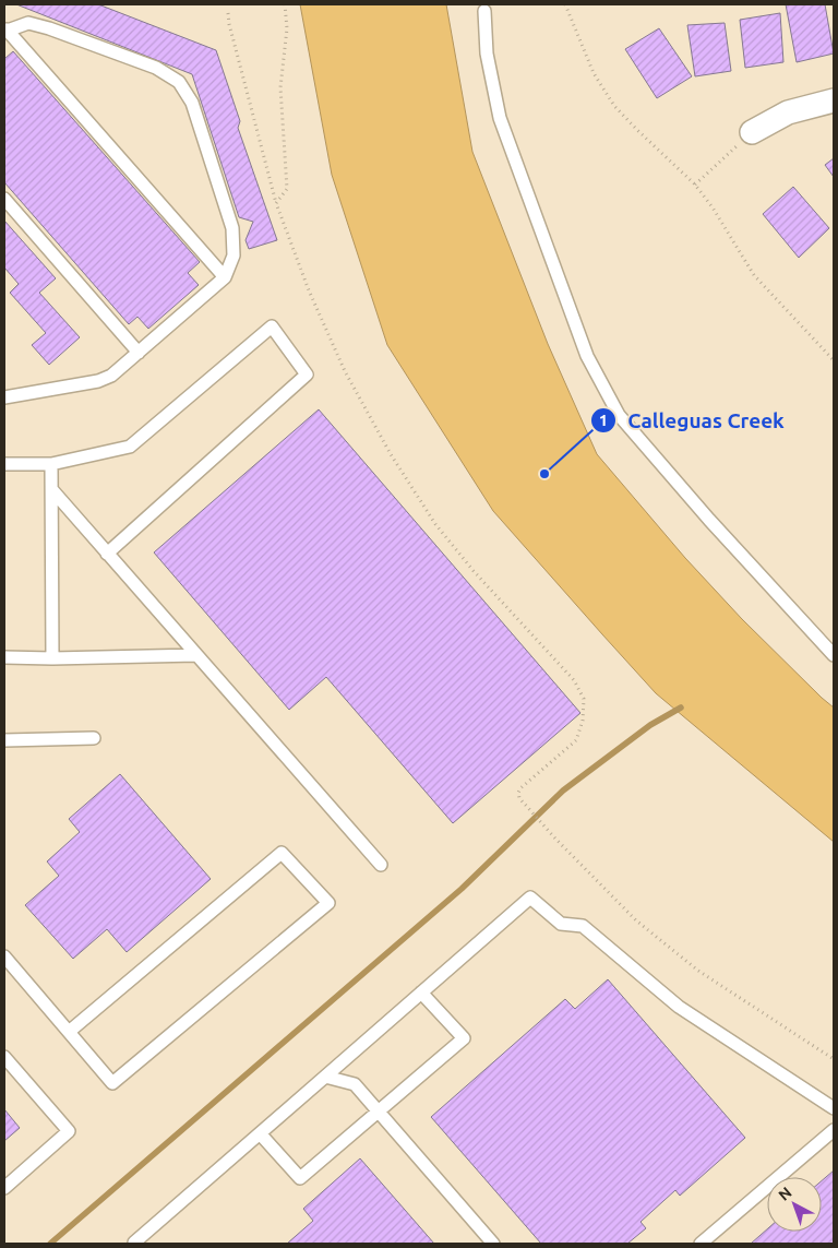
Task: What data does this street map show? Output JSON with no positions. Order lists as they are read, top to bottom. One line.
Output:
{"places":["Calleguas Creek"],"north":"top left"}
